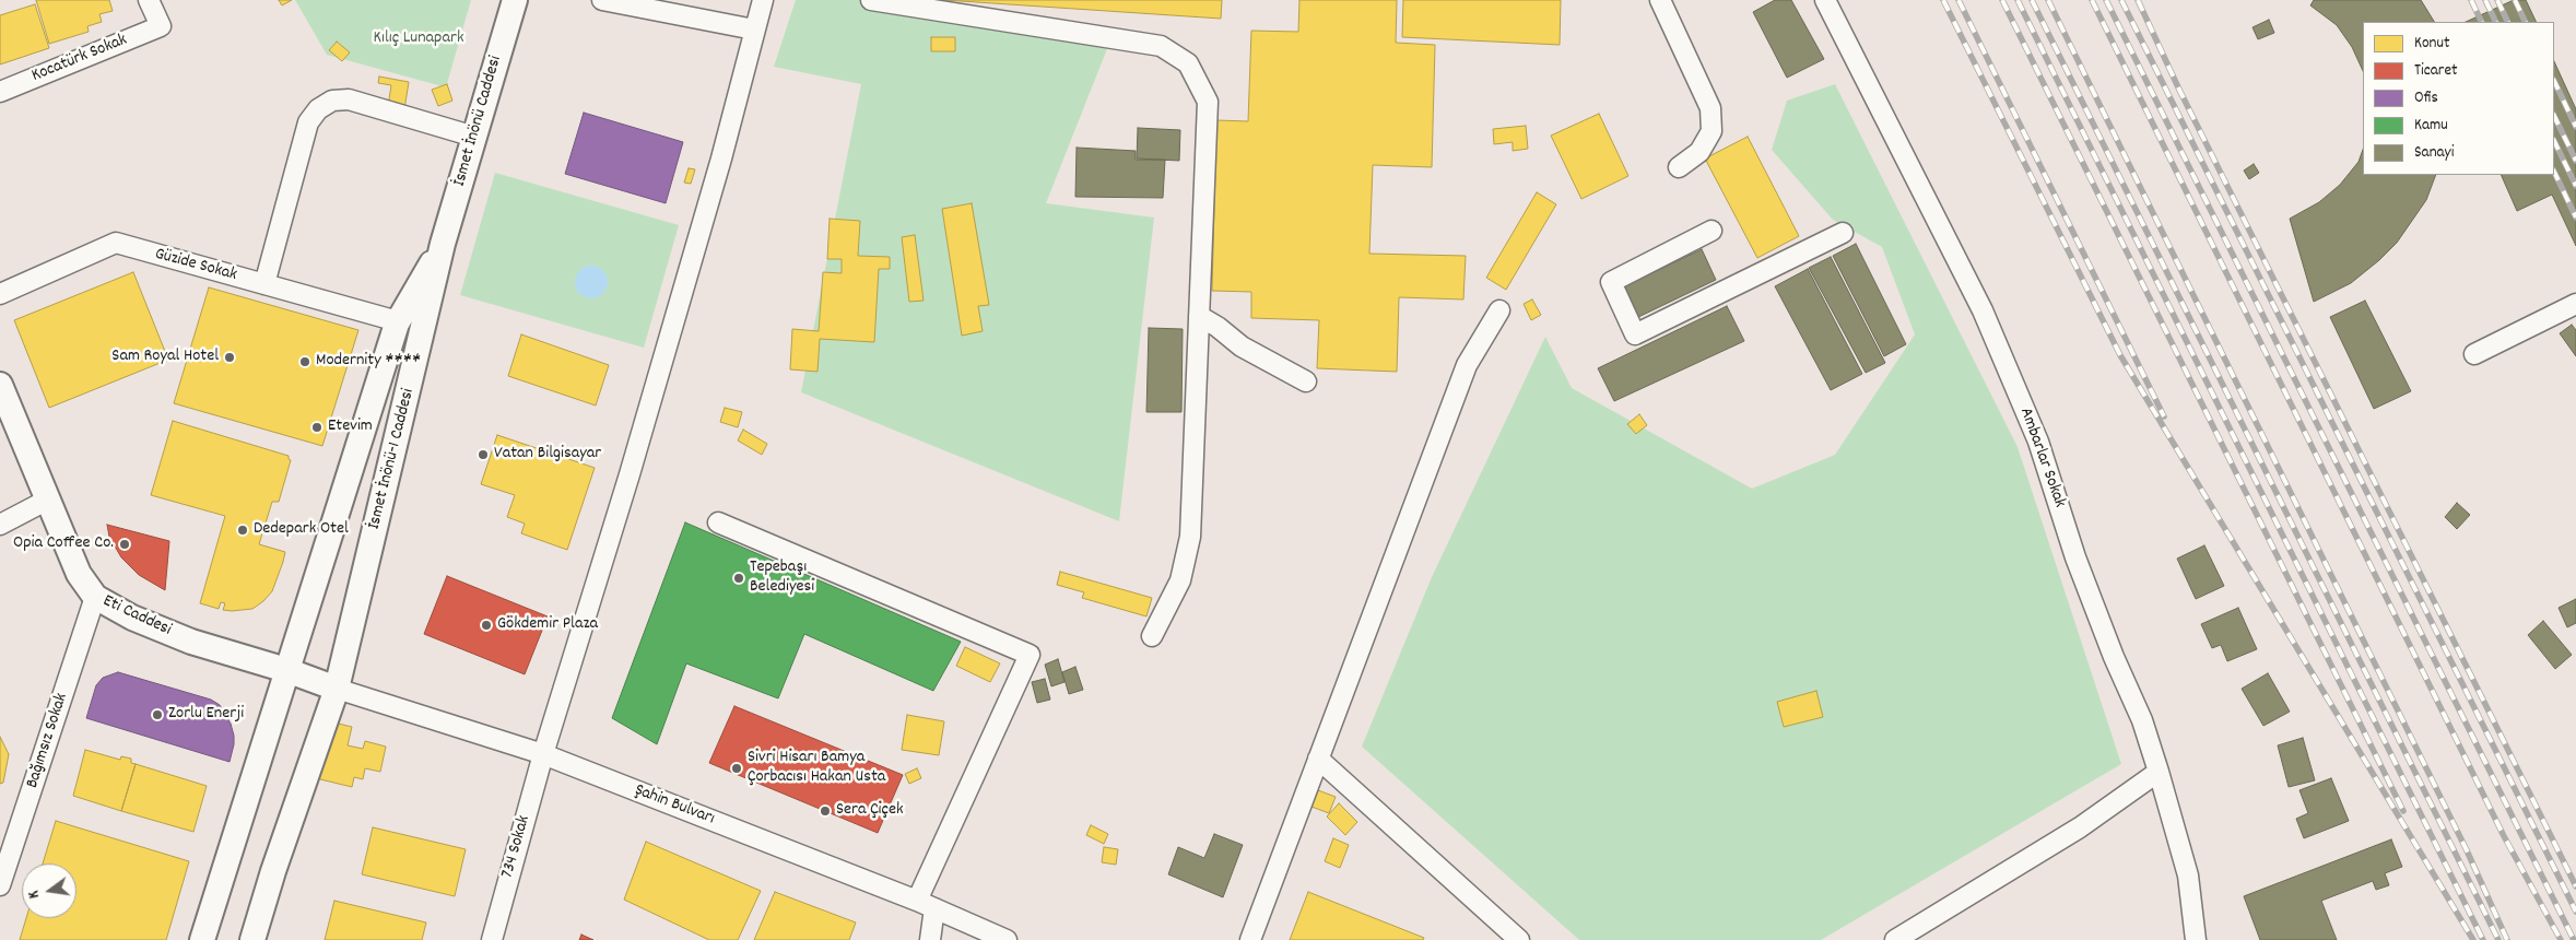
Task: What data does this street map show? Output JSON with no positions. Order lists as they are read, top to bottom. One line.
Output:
{"streets":{"main road":["İsmet İnönü Caddesi","İsmet İnönü-1 Caddesi","Eti Caddesi"],"street":["Kocatürk Sokak","Güzide Sokak","Ambarlar Sokak","Bağımsız Sokak","Şahin Bulvarı","734 Sokak"]},"crossings":[["İsmet İnönü Caddesi","İsmet İnönü-1 Caddesi"],["Güzide Sokak","İsmet İnönü-1 Caddesi"],["İsmet İnönü-1 Caddesi","Eti Caddesi"],["İsmet İnönü-1 Caddesi","Şahin Bulvarı"],["Eti Caddesi","Bağımsız Sokak"],["Eti Caddesi","Şahin Bulvarı"],["Şahin Bulvarı","734 Sokak"]],"parks":["Kılıç Lunapark"],"places":["Sam Royal Hotel","Modernity ****","Etevim","Vatan Bilgisayar","Dedepark Otel","Opia Coffee Co.","Tepebaşı Belediyesi","Gökdemir Plaza","Zorlu Enerji","Sivri Hisarı Bamya Çorbacısı Hakan Usta","Sera Çiçek"],"legend":["Konut","Ticaret","Ofis","Kamu","Sanayi"],"north":"left"}
